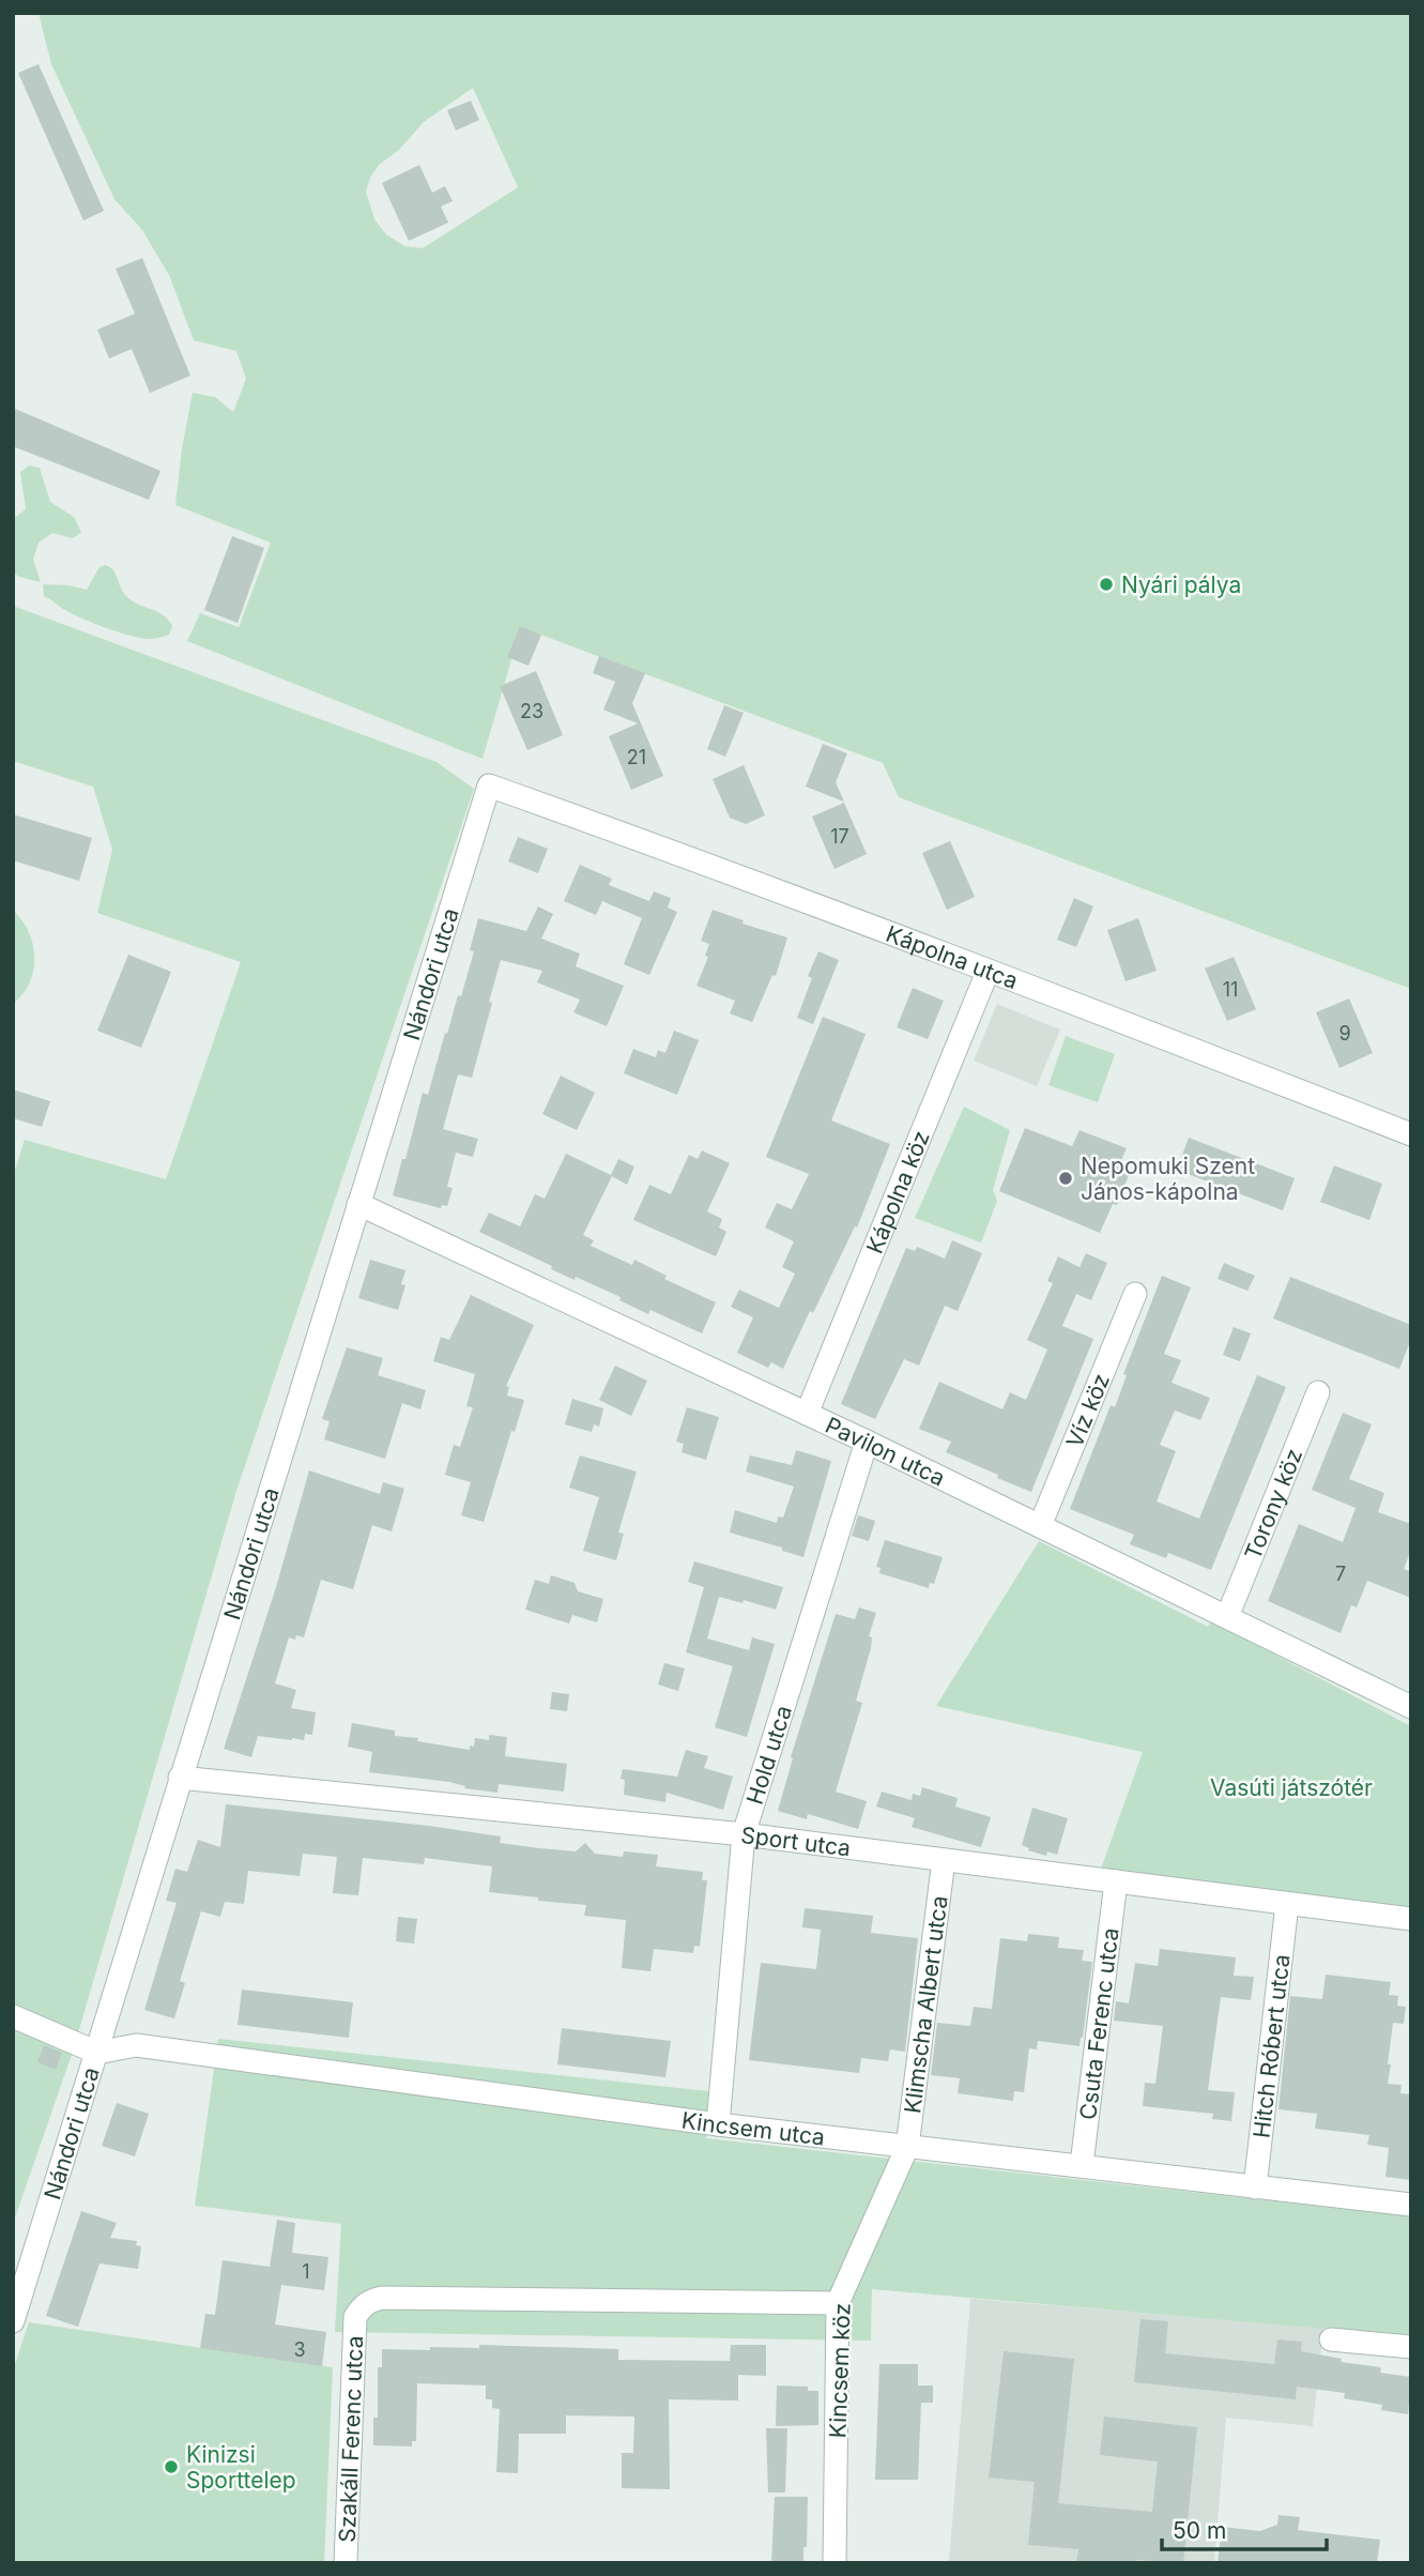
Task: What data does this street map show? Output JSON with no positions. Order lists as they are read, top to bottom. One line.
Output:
{"streets":{"street":["Kápolna utca","Nándori utca","Kápolna köz","Víz köz","Pavilon utca","Torony köz","Hold utca","Sport utca","Klimscha Albert utca","Csuta Ferenc utca","Hitch Róbert utca","Kincsem utca","Kincsem köz","Szakáll Ferenc utca"]},"crossings":[["Kápolna utca","Nándori utca"],["Kápolna utca","Kápolna köz"],["Nándori utca","Pavilon utca"],["Nándori utca","Sport utca"],["Nándori utca","Kincsem utca"],["Kápolna köz","Pavilon utca"],["Víz köz","Pavilon utca"],["Pavilon utca","Torony köz"],["Pavilon utca","Hold utca"],["Hold utca","Sport utca"],["Hold utca","Kincsem utca"],["Sport utca","Klimscha Albert utca"],["Sport utca","Csuta Ferenc utca"],["Sport utca","Hitch Róbert utca"],["Klimscha Albert utca","Kincsem utca"],["Klimscha Albert utca","Kincsem köz"],["Csuta Ferenc utca","Kincsem utca"],["Hitch Róbert utca","Kincsem utca"],["Kincsem utca","Kincsem köz"],["Kincsem köz","Szakáll Ferenc utca"]],"parks":["Vasúti játszótér"],"places":["Nyári pálya","Nepomuki Szent János-kápolna","Kinizsi Sporttelep"],"house_numbers":["23","21","17","11","9","7","1","3"],"scale_bar":"50 m"}
